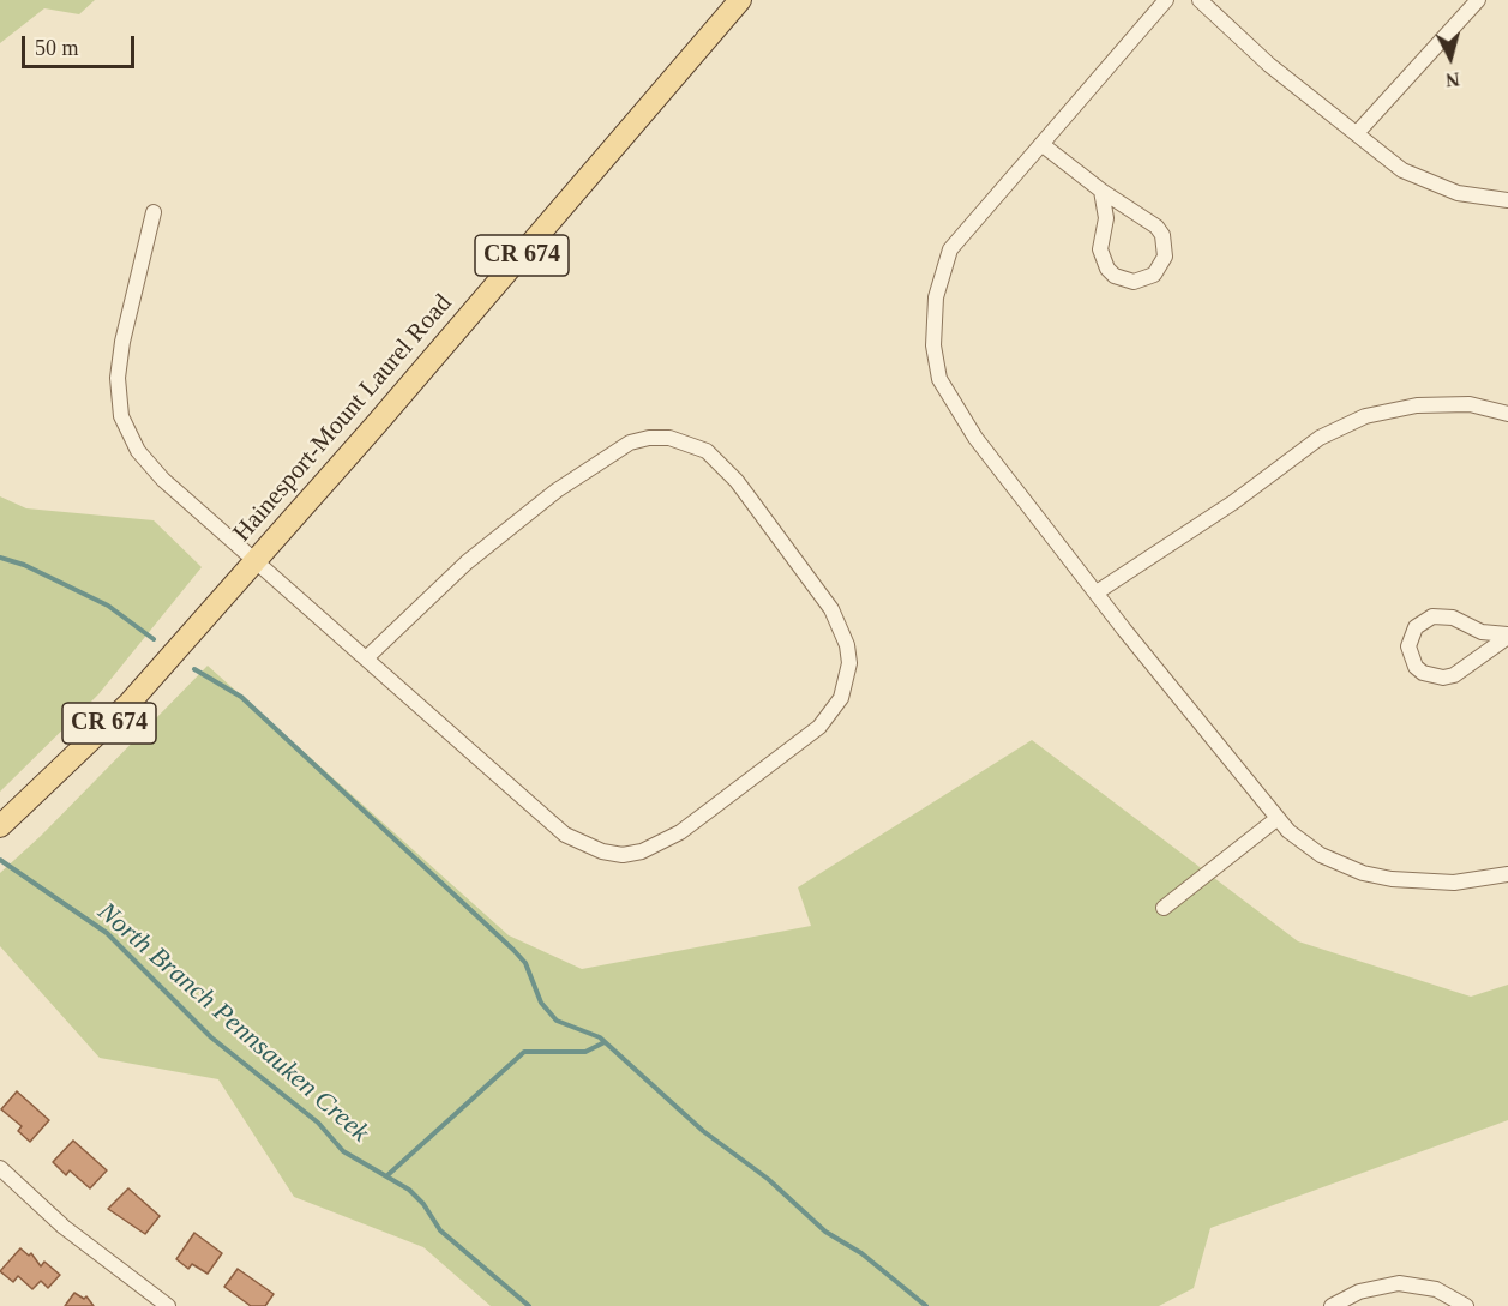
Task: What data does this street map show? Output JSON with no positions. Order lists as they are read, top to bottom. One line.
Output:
{"streets":{"main road":["CR 674","Hainesport-Mount Laurel Road"]},"water":["North Branch Pennsauken Creek"],"scale_bar":"50 m","north":"bottom"}
